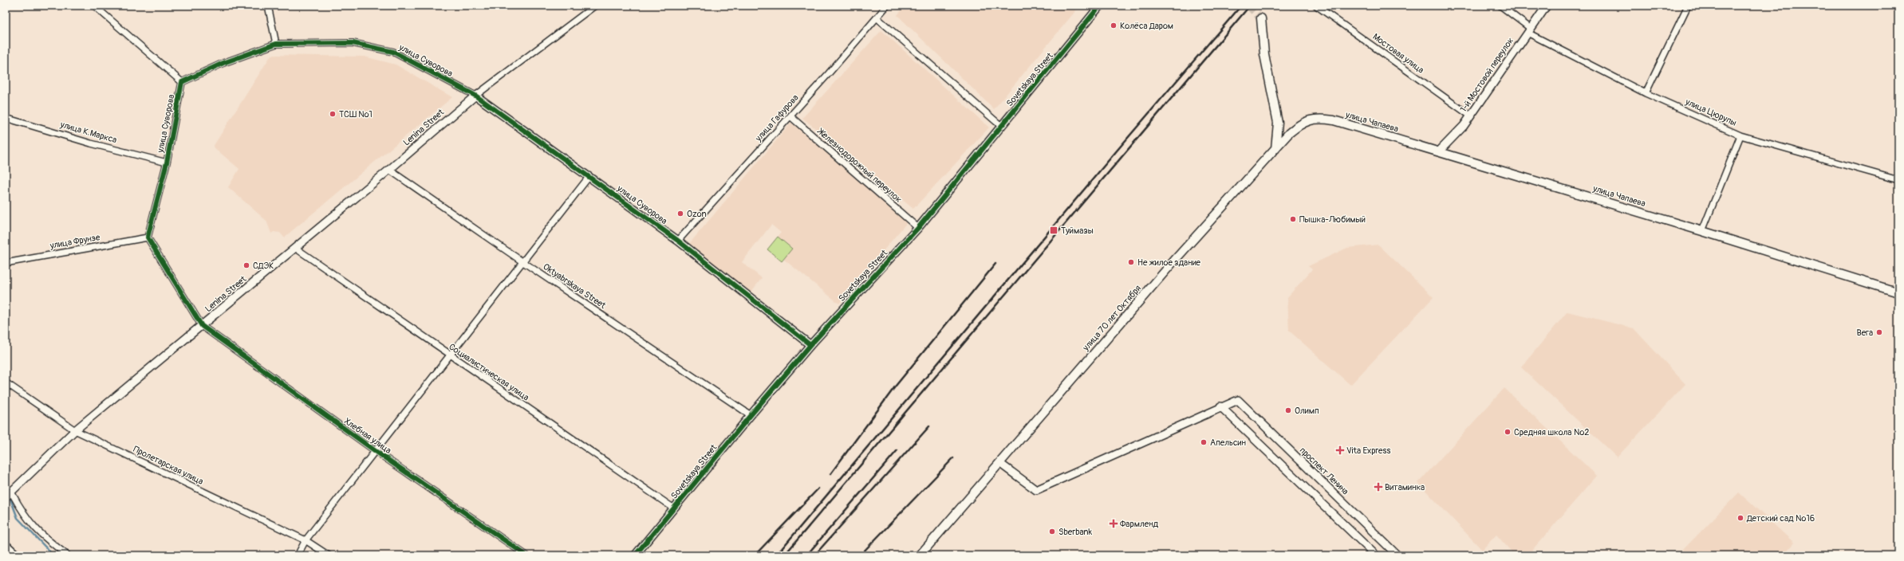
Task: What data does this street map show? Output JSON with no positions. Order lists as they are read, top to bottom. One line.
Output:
{"streets":{"main road":["улица Чапаева","улица 70 лет Октября"],"street":["Мостовая улица","улица Суворова","1-й Мостовой переулок","Sovetskaya Street","улица Цюрупы","улица Гафурова","Lenina Street","улица К.Маркса","Железнодорожный переулок","улица Фрунзе","Oktyabrskaya Street","Социалистическая улица","Хлебная улица","Пролетарская улица","проспект Ленина"]},"crossings":[["Мостовая улица","1-й Мостовой переулок"],["улица Суворова","Sovetskaya Street"],["улица Суворова","улица Гафурова"],["улица Суворова","Lenina Street"],["улица Суворова","улица К.Маркса"],["улица Суворова","улица Фрунзе"],["1-й Мостовой переулок","улица Цюрупы"],["1-й Мостовой переулок","улица Чапаева"],["Sovetskaya Street","Железнодорожный переулок"],["Sovetskaya Street","Oktyabrskaya Street"],["Sovetskaya Street","Социалистическая улица"],["улица Гафурова","Железнодорожный переулок"],["улица Чапаева","улица 70 лет Октября"],["Lenina Street","Oktyabrskaya Street"],["Lenina Street","Социалистическая улица"],["Lenina Street","Хлебная улица"],["Lenina Street","Пролетарская улица"]],"places":{"other":["Колёса Даром","ТСШ №1","Ozon","Пышка-Любимый","Не жилое здание","СДЭК","Вега","Олимп","Средняя школа №2","Апельсин","Детский сад №16","Sberbank"],"transit":["Туймазы"],"health":["Vita Express","Витаминка","Фармленд"]}}
